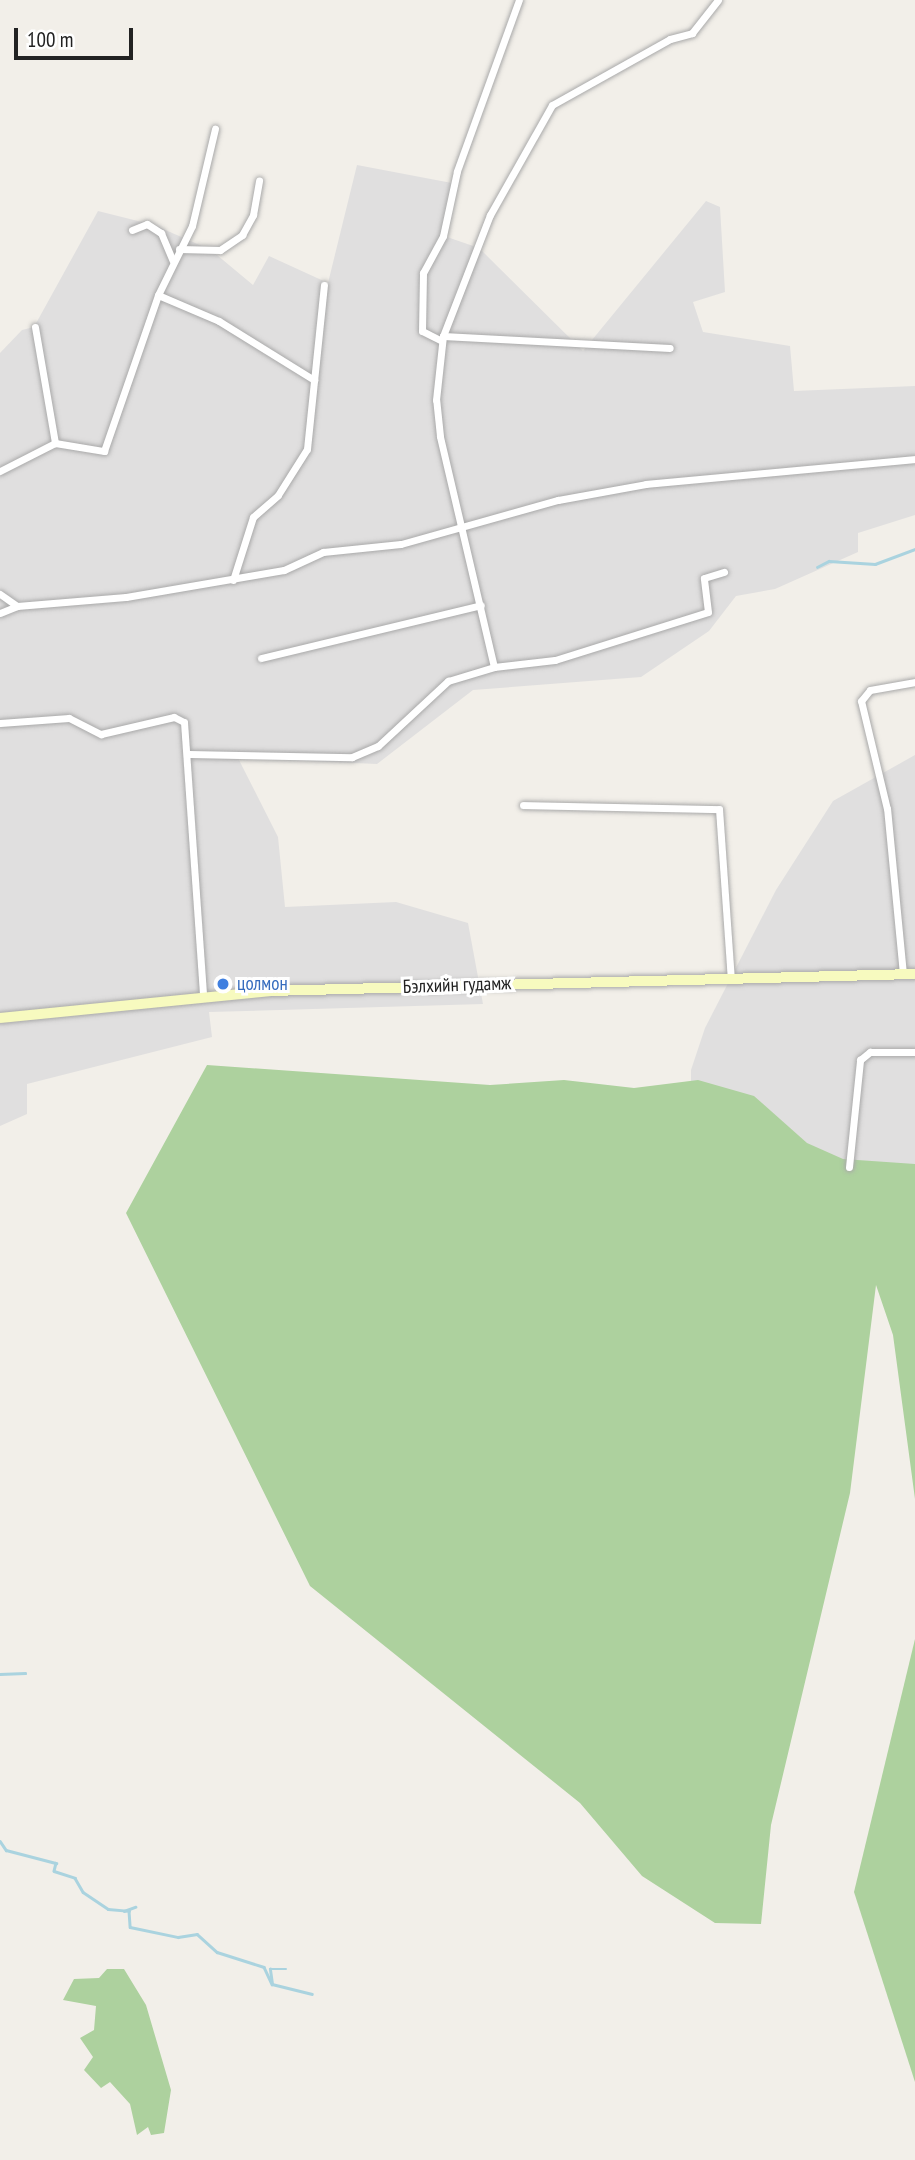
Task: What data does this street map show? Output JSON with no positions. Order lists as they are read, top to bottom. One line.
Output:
{"streets":{"main road":["Бэлхийн гудамж"]},"places":["цолмон"],"scale_bar":"100 m"}
